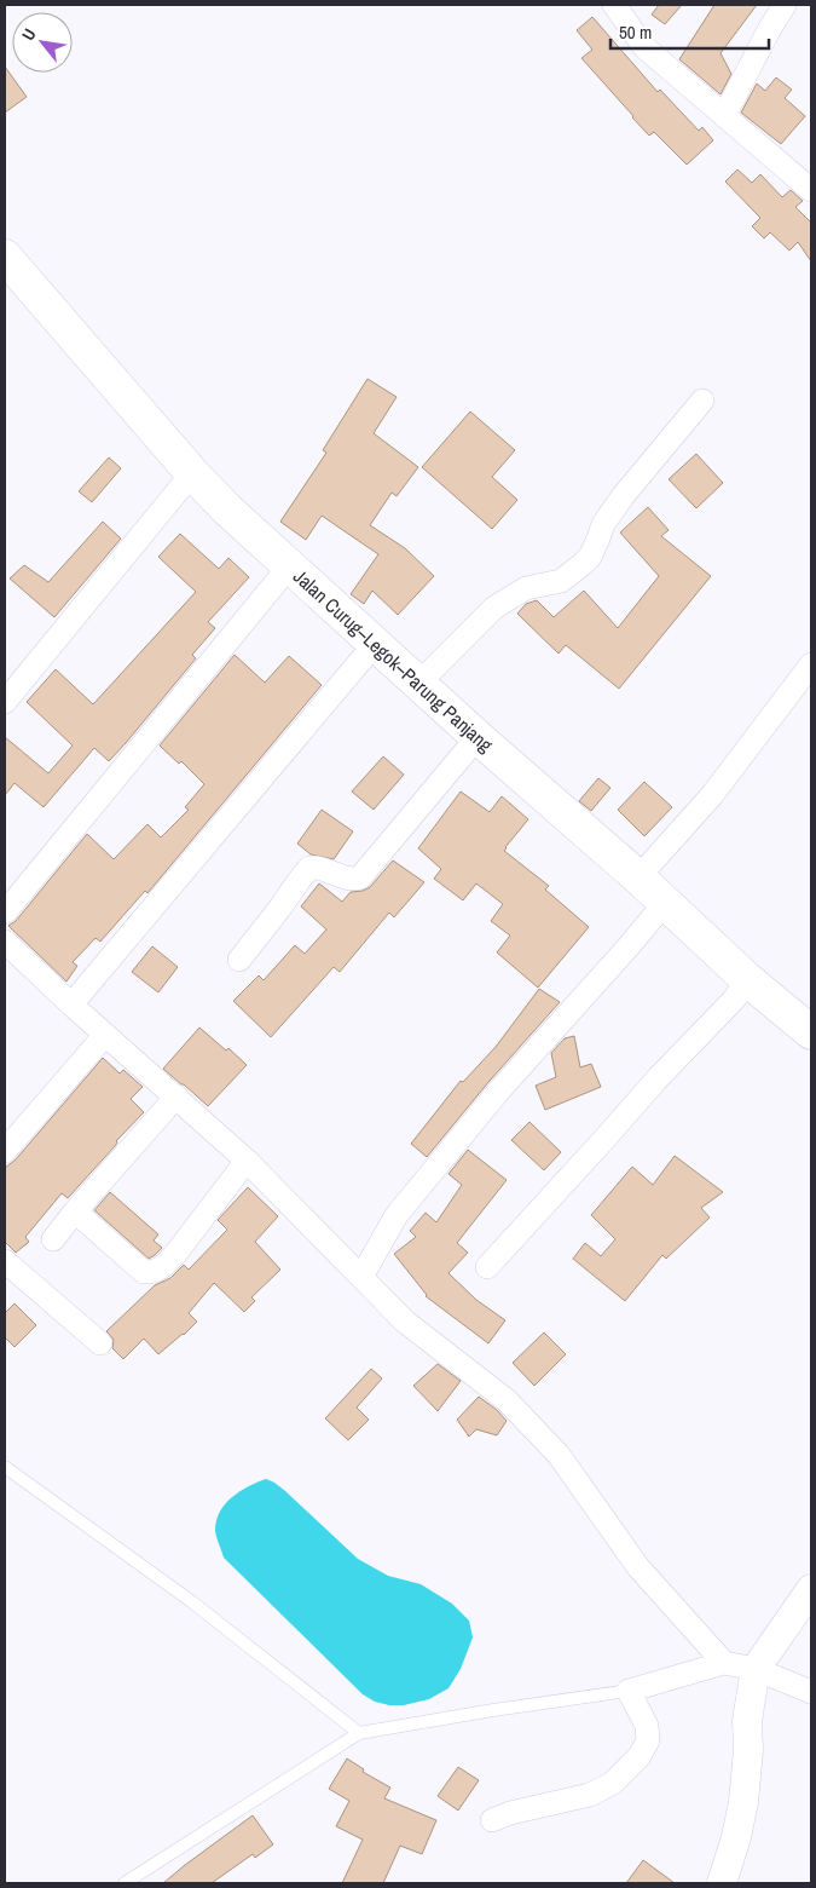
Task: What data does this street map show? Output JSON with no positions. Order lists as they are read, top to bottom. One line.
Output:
{"streets":{"main road":["Jalan Curug–Legok–Parung Panjang"]},"scale_bar":"50 m","north":"top left"}
